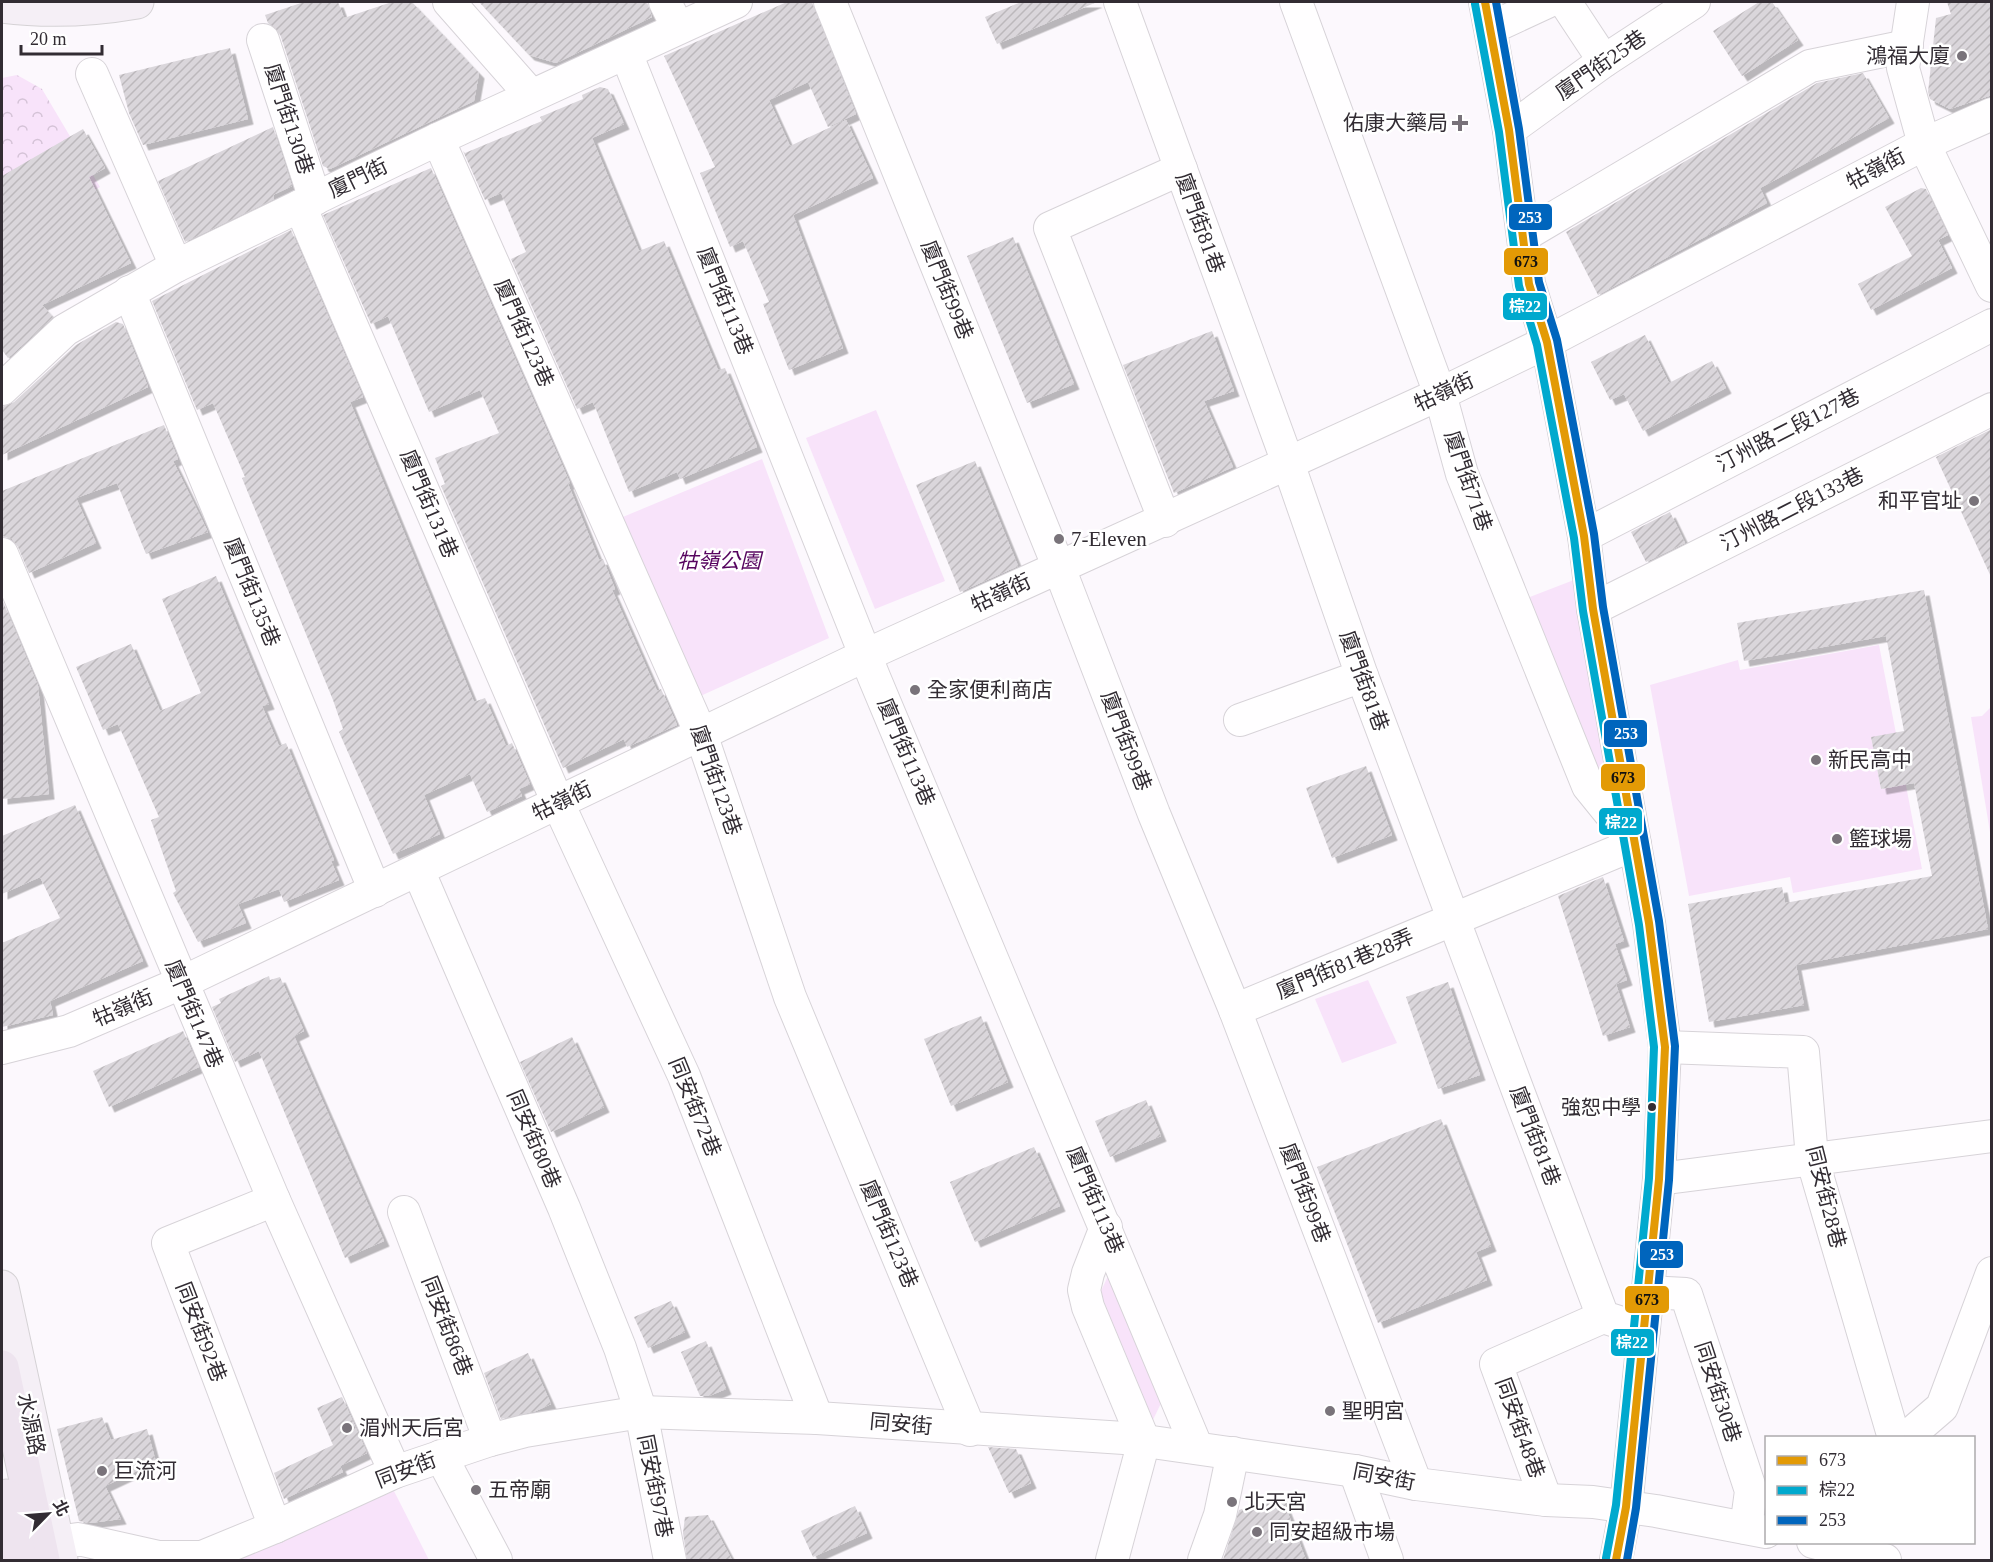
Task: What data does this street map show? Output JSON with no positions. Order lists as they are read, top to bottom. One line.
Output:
{"streets":{"main road":["水源路"],"street":["廈門街25巷","廈門街130巷","牯嶺街","廈門街","廈門街81巷","廈門街99巷","廈門街113巷","廈門街123巷","汀州路二段127巷","廈門街71巷","廈門街131巷","汀州路二段133巷","廈門街135巷","廈門街81巷28弄","廈門街147巷","同安街72巷","同安街80巷","同安街28巷","同安街86巷","同安街92巷","同安街30巷","同安街","同安街48巷","同安街97巷"]},"crossings":[["廈門街130巷","廈門街"],["廈門街130巷","廈門街131巷"],["牯嶺街","廈門街81巷"],["牯嶺街","廈門街99巷"],["牯嶺街","廈門街113巷"],["牯嶺街","廈門街123巷"],["牯嶺街","廈門街71巷"],["牯嶺街","廈門街131巷"],["牯嶺街","廈門街135巷"],["牯嶺街","廈門街147巷"],["牯嶺街","同安街72巷"],["牯嶺街","同安街80巷"],["廈門街","廈門街113巷"],["廈門街","廈門街123巷"],["廈門街","廈門街131巷"],["廈門街","廈門街135巷"],["廈門街81巷","廈門街81巷28弄"],["廈門街81巷","同安街48巷"],["廈門街99巷","廈門街81巷28弄"],["廈門街99巷","同安街"],["廈門街113巷","同安街"],["廈門街123巷","同安街"],["廈門街71巷","廈門街81巷28弄"],["廈門街131巷","同安街72巷"],["廈門街147巷","同安街92巷"],["廈門街147巷","同安街"],["同安街72巷","同安街"],["同安街80巷","同安街"],["同安街80巷","同安街97巷"],["同安街86巷","同安街"],["同安街92巷","同安街"],["同安街30巷","同安街"],["水源路","同安街"],["同安街","同安街48巷"],["同安街","同安街97巷"]],"parks":["牯嶺公園"],"places":{"other":["鴻福大廈","和平官址","7-Eleven","全家便利商店","新民高中","籃球場","強恕中學","聖明宮","湄州天后宮","巨流河","五帝廟","北天宮","同安超級市場"],"health":["佑康大藥局"]},"lines":["transit line 673","transit line 253","transit line 棕22"],"legend":["673","棕22","253"],"scale_bar":"20 m","north":"top right"}
